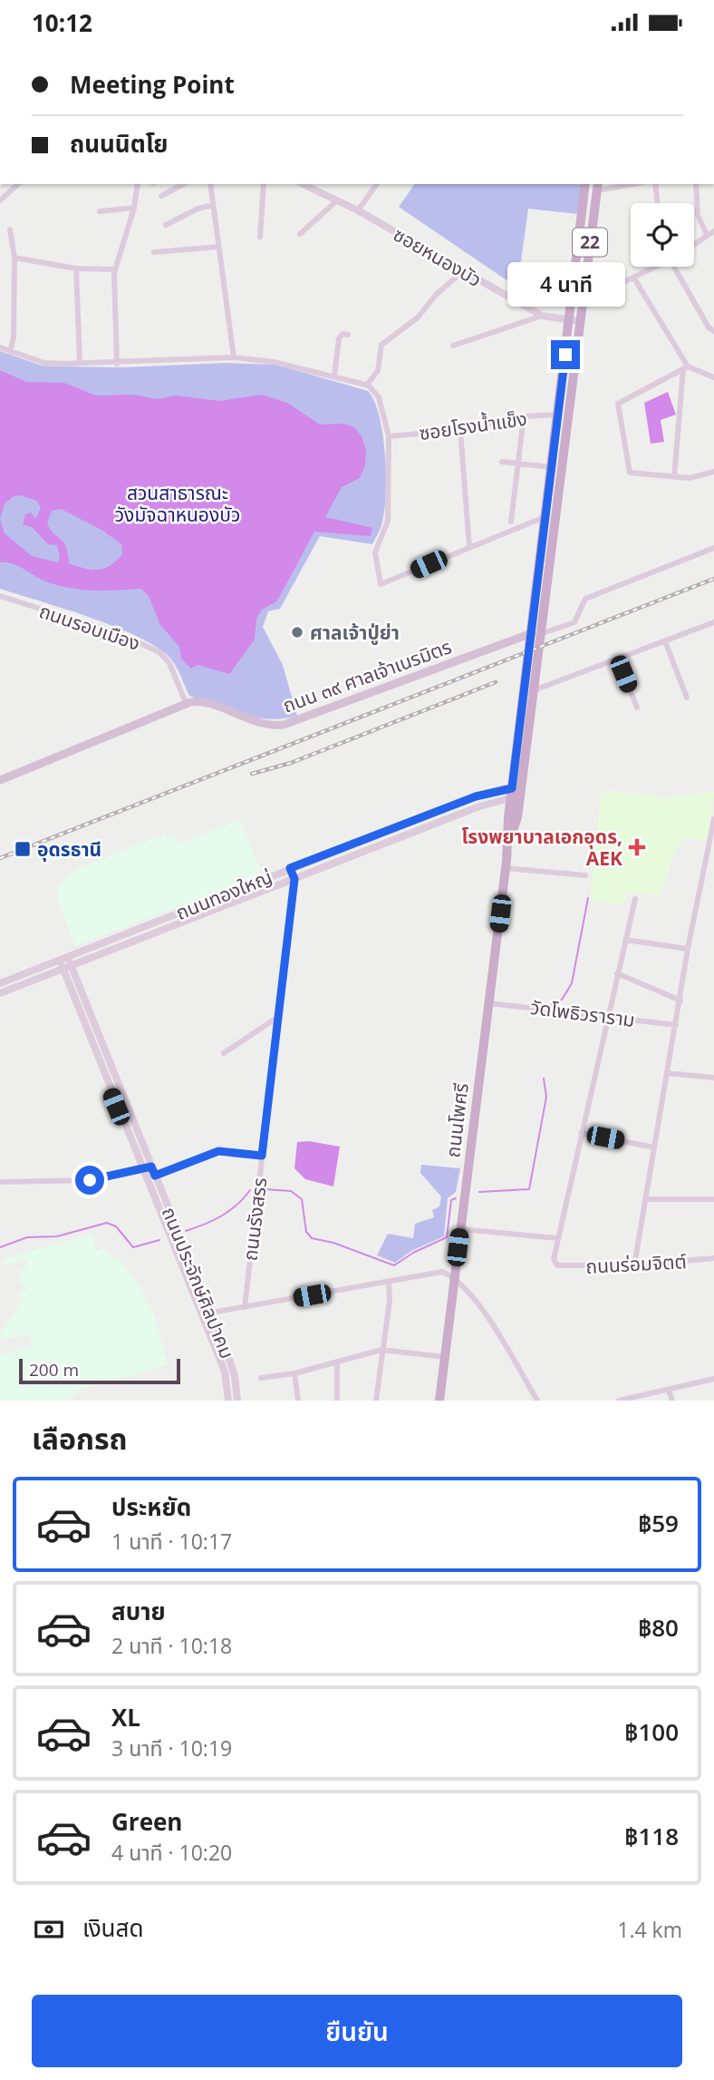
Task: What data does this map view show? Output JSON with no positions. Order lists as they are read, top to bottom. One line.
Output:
{"streets":{"main road":["22","ถนน ๓๙ ศาลเจ้าเนรมิตร","ถนนโพศรี"],"street":["ซอยหนองบัว","ซอยโรงน้ำแข็ง","ถนนรอบเมือง","ถนนทองใหญ่","วัดโพธิวราราม","ถนนรังสรร","ถนนร่อมจิตต์","ถนนประจักษ์ศิลปาคม"]},"crossings":[["22","ซอยหนองบัว"],["22","ซอยโรงน้ำแข็ง"],["ถนนรอบเมือง","ถนน ๓๙ ศาลเจ้าเนรมิตร"],["ถนน ๓๙ ศาลเจ้าเนรมิตร","ถนนโพศรี"],["ถนนทองใหญ่","ถนนโพศรี"],["ถนนทองใหญ่","ถนนรังสรร"],["ถนนทองใหญ่","ถนนประจักษ์ศิลปาคม"],["วัดโพธิวราราม","ถนนโพศรี"]],"parks":["สวนสาธารณะ วังมัจฉาหนองบัว"],"places":{"other":["ศาลเจ้าปู่ย่า"],"health":["โรงพยาบาลเอกอุดร, AEK"],"transit":["อุดรธานี"]},"scale_bar":"200 m","page":{"status":"10:12","banner":["Meeting Point","ถนนนิตโย"],"bubble":"4 นาที","scale":"200 m","heading":"เลือกรถ","list":[{"name":"ประหยัด","note":"1 นาที · 10:17","value":"฿59"},{"name":"สบาย","note":"2 นาที · 10:18","value":"฿80"},{"name":"XL","note":"3 นาที · 10:19","value":"฿100"},{"name":"Green","note":"4 นาที · 10:20","value":"฿118"}],"pay":["เงินสด","1.4 km"],"buttons":"ยืนยัน"}}
